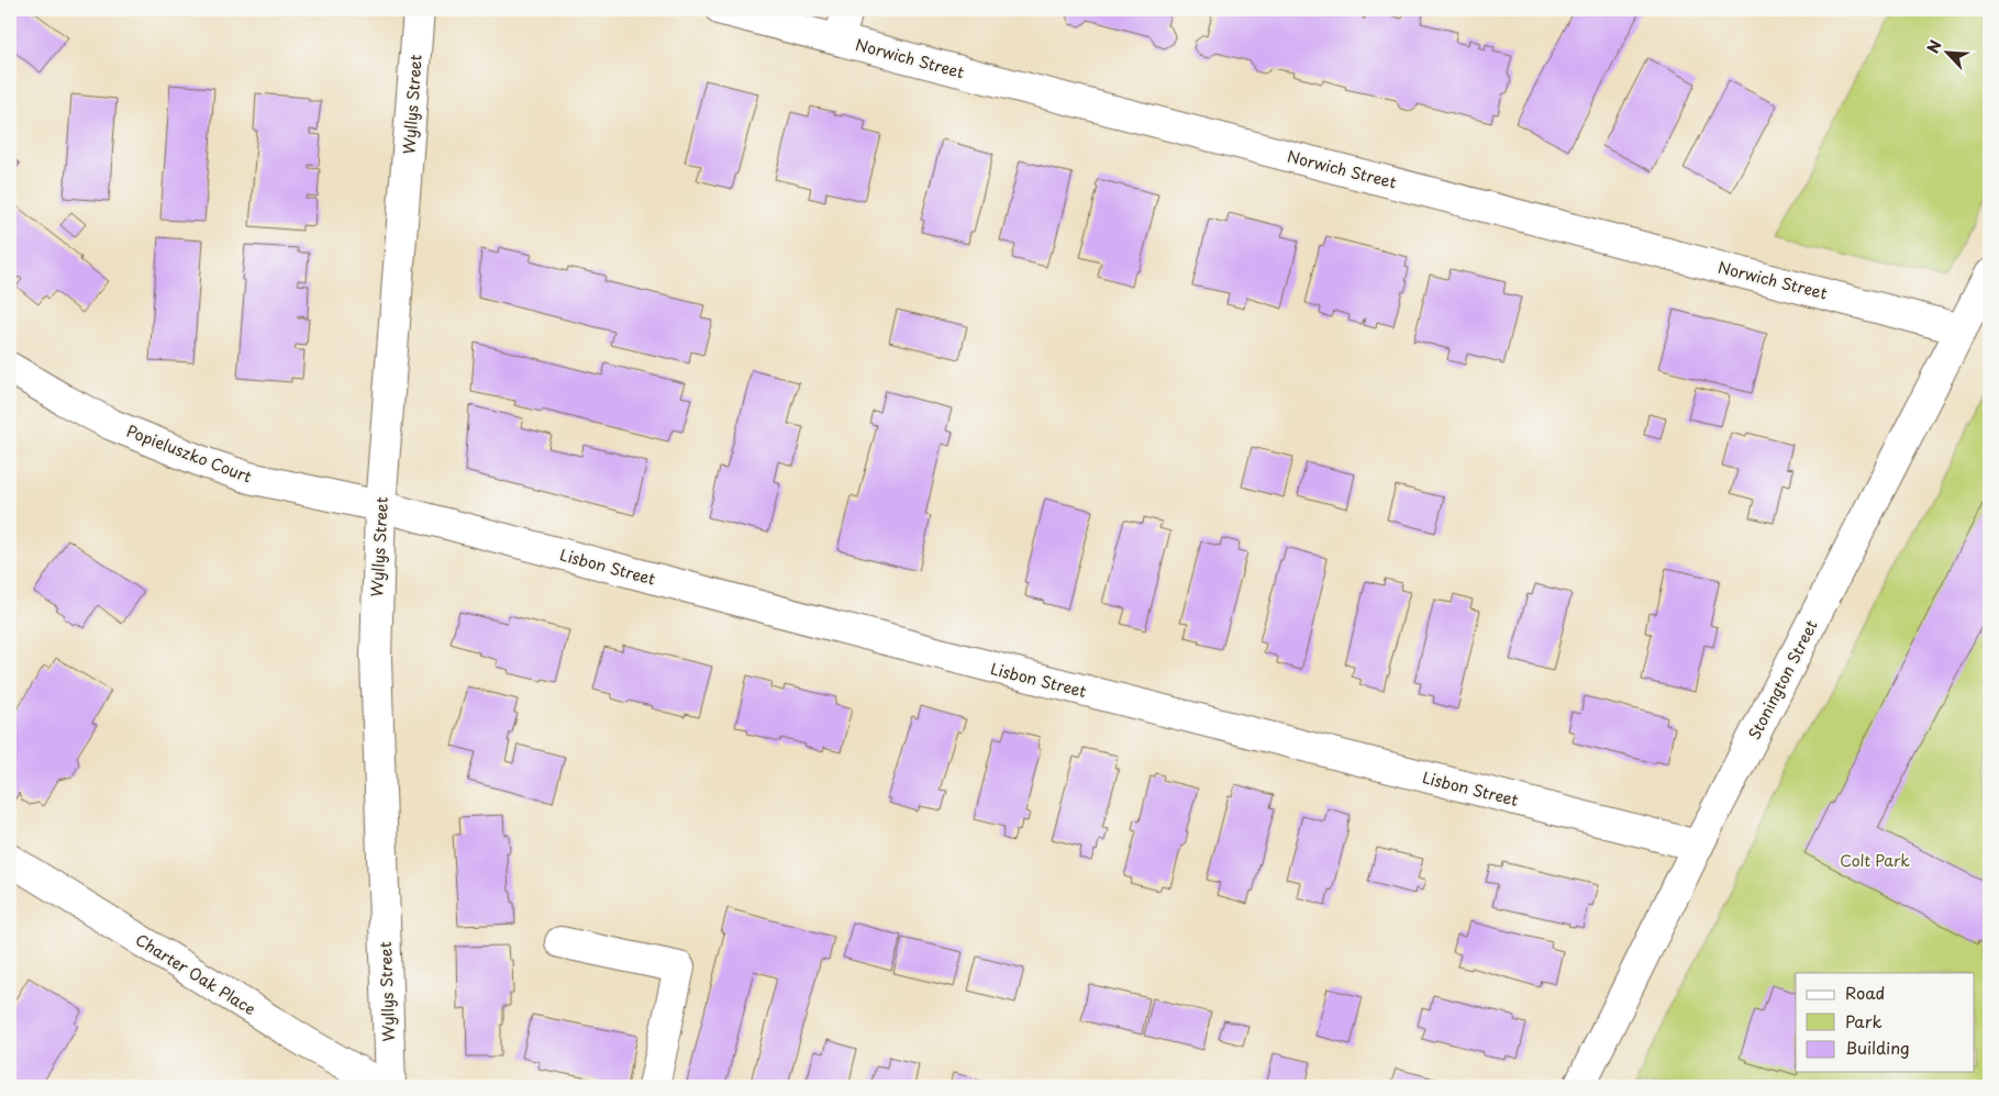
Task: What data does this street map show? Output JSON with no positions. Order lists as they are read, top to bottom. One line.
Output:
{"streets":{"street":["Norwich Street","Wyllys Street","Popieluszko Court","Lisbon Street","Stonington Street","Charter Oak Place"]},"crossings":[["Norwich Street","Stonington Street"],["Wyllys Street","Popieluszko Court"],["Wyllys Street","Lisbon Street"],["Popieluszko Court","Lisbon Street"],["Lisbon Street","Stonington Street"]],"parks":["Colt Park"],"legend":["Road","Park","Building"],"north":"top left"}
